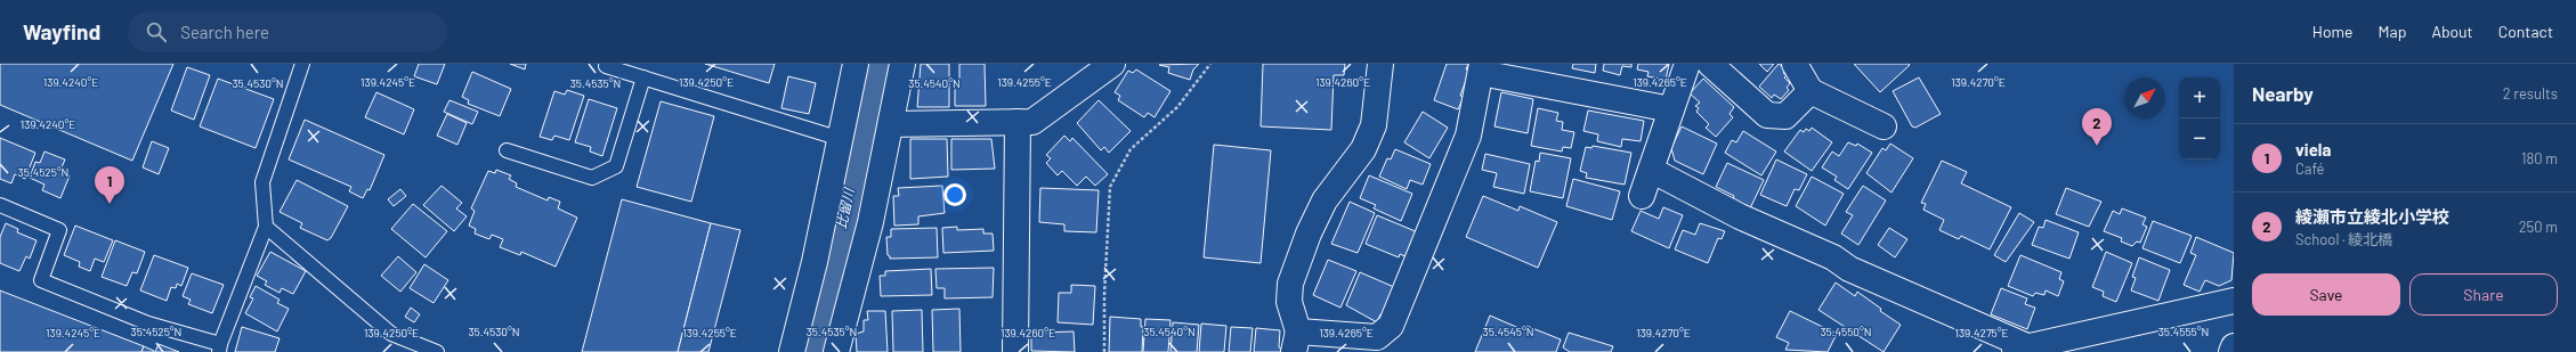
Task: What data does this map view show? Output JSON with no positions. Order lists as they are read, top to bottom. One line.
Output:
{"water":["比留川"],"north":"top right","page":{"header":"Wayfind","search":"Search here","nav":["Home","Map","About","Contact"],"heading":["Nearby","2 results"],"map_buttons":["+","−"],"pins":["2","1"],"list":[{"mark":"1","name":"viela","note":"Café","value":"180 m"},{"mark":"2","name":"綾瀬市立綾北小学校","note":"School · 綾北橋","value":"250 m"}],"buttons":["Save","Share"]},"coordinates":["139.4240°E","139.4245°E","139.4250°E","139.4255°E","139.4260°E","139.4265°E","139.4270°E","35.4540°N","35.4530°N","35.4535°N","35.4525°N","35.4545°N","35.4550°N","35.4555°N","139.4275°E"]}
